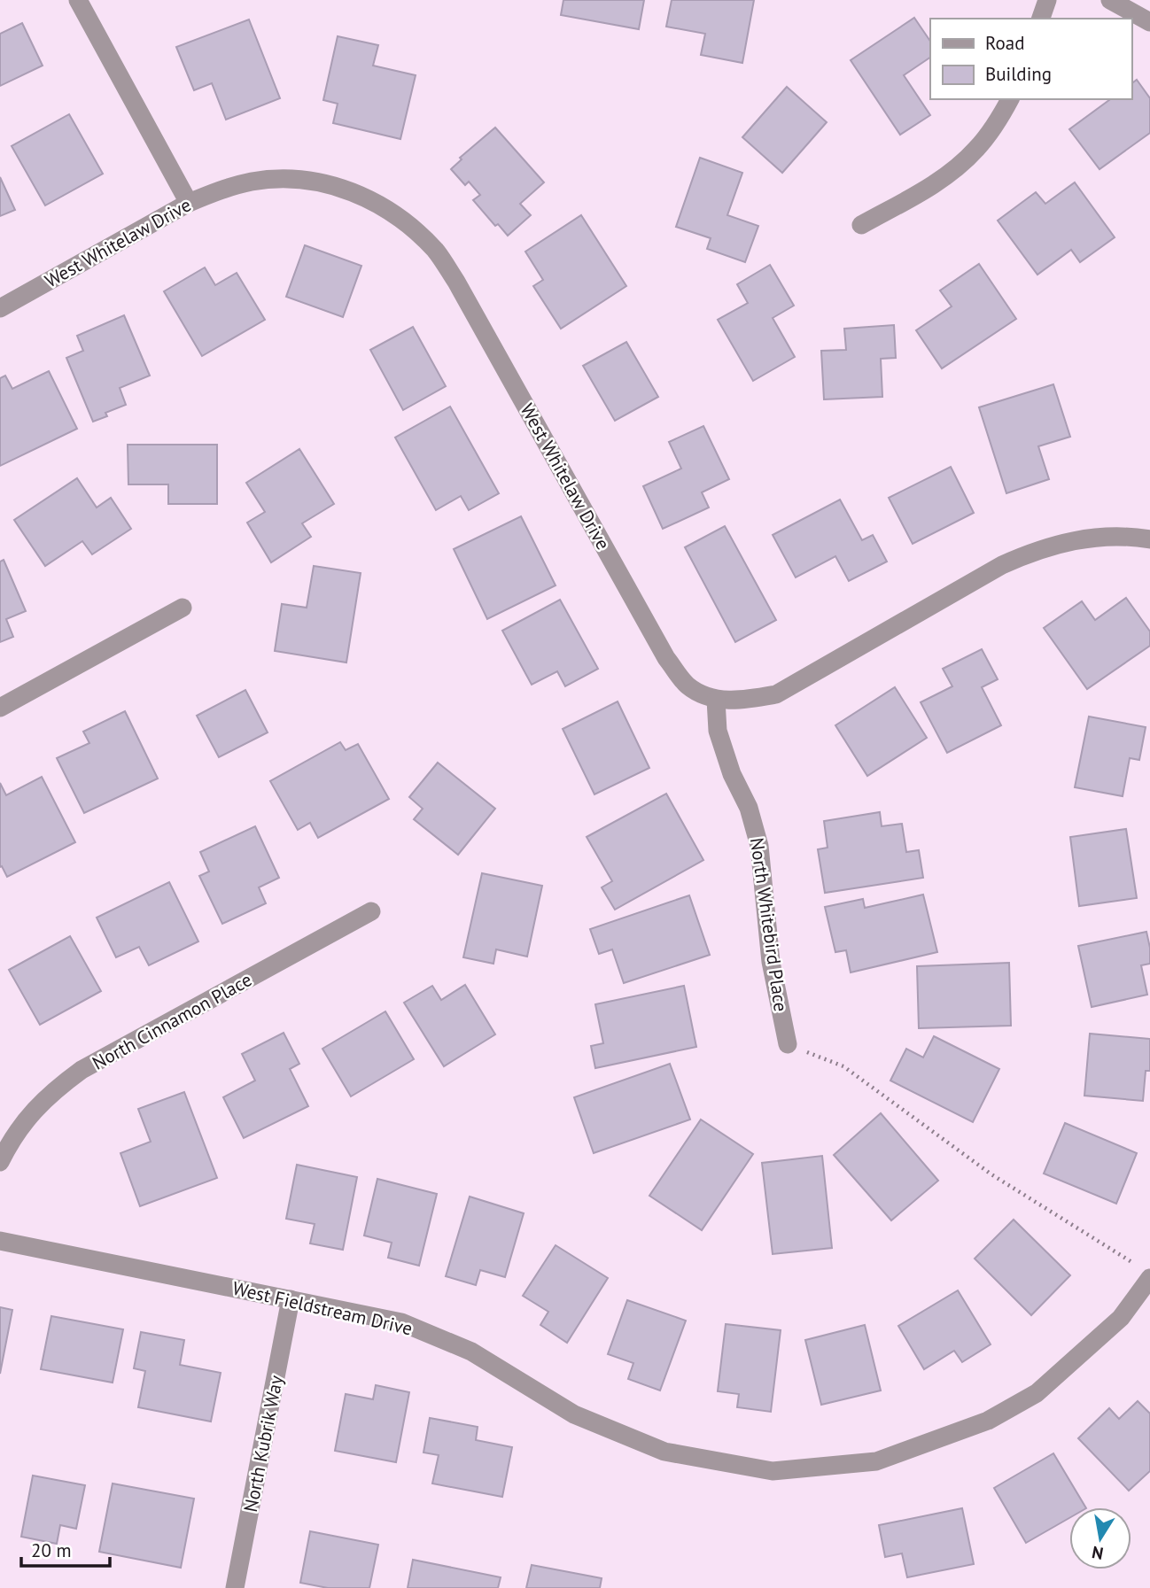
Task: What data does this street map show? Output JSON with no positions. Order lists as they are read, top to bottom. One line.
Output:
{"streets":{"street":["West Whitelaw Drive","North Whitebird Place","North Cinnamon Place","West Fieldstream Drive","North Kubrik Way"]},"crossings":[["West Whitelaw Drive","North Whitebird Place"],["West Fieldstream Drive","North Kubrik Way"]],"legend":["Road","Building"],"scale_bar":"20 m","north":"bottom"}
